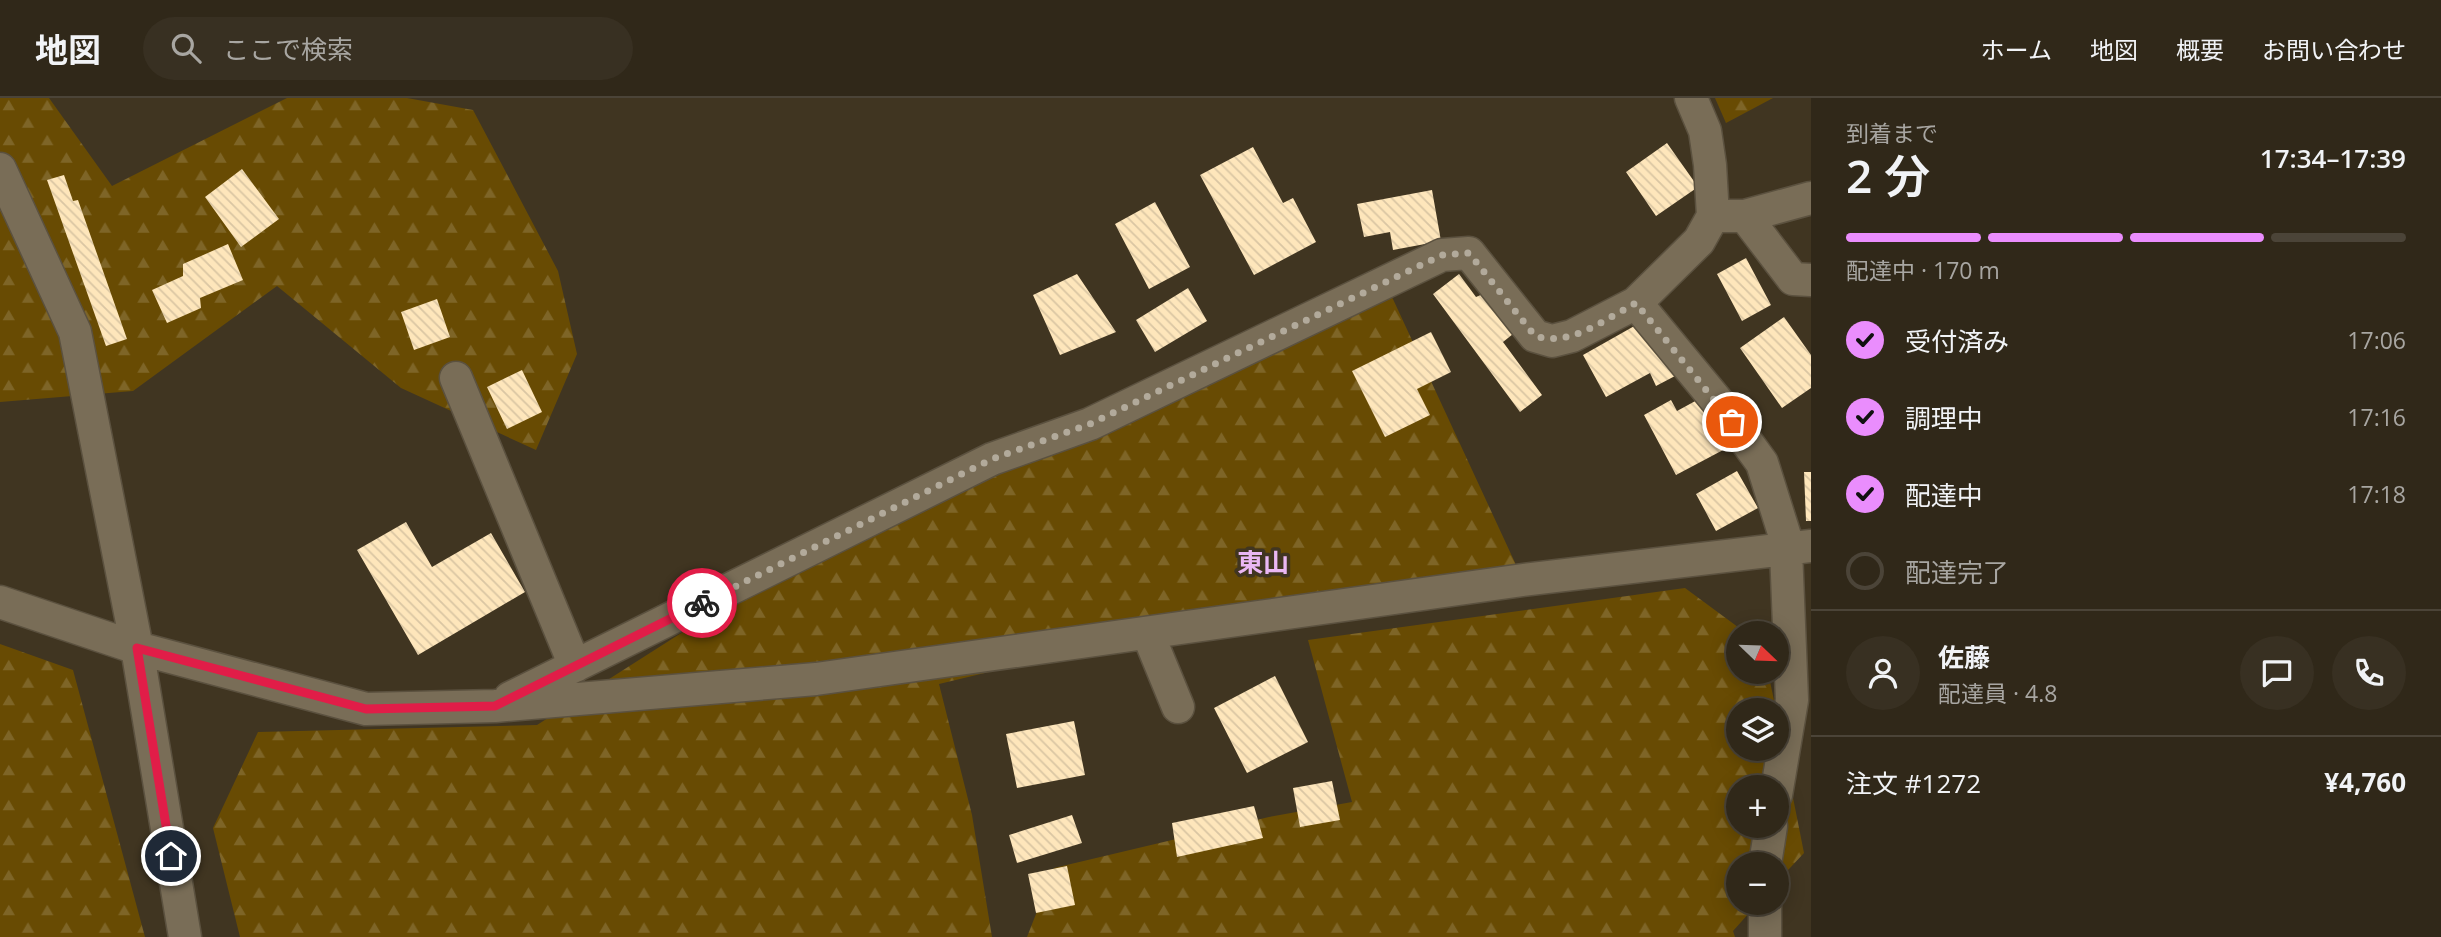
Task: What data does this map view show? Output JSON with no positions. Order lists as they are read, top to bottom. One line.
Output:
{"districts":["東山"],"north":"bottom right","page":{"header":"地図","search":"ここで検索","nav":["ホーム","地図","概要","お問い合わせ"],"heading":["2 分","到着まで","17:34–17:39"],"panel":["佐藤","配達員 · 4.8","注文 #1272","¥4,760"],"bar":"配達中 · 170 m","list":[["受付済み","17:06"],["調理中","17:16"],["配達中","17:18"],"配達完了"],"map_buttons":["+","−"]}}
